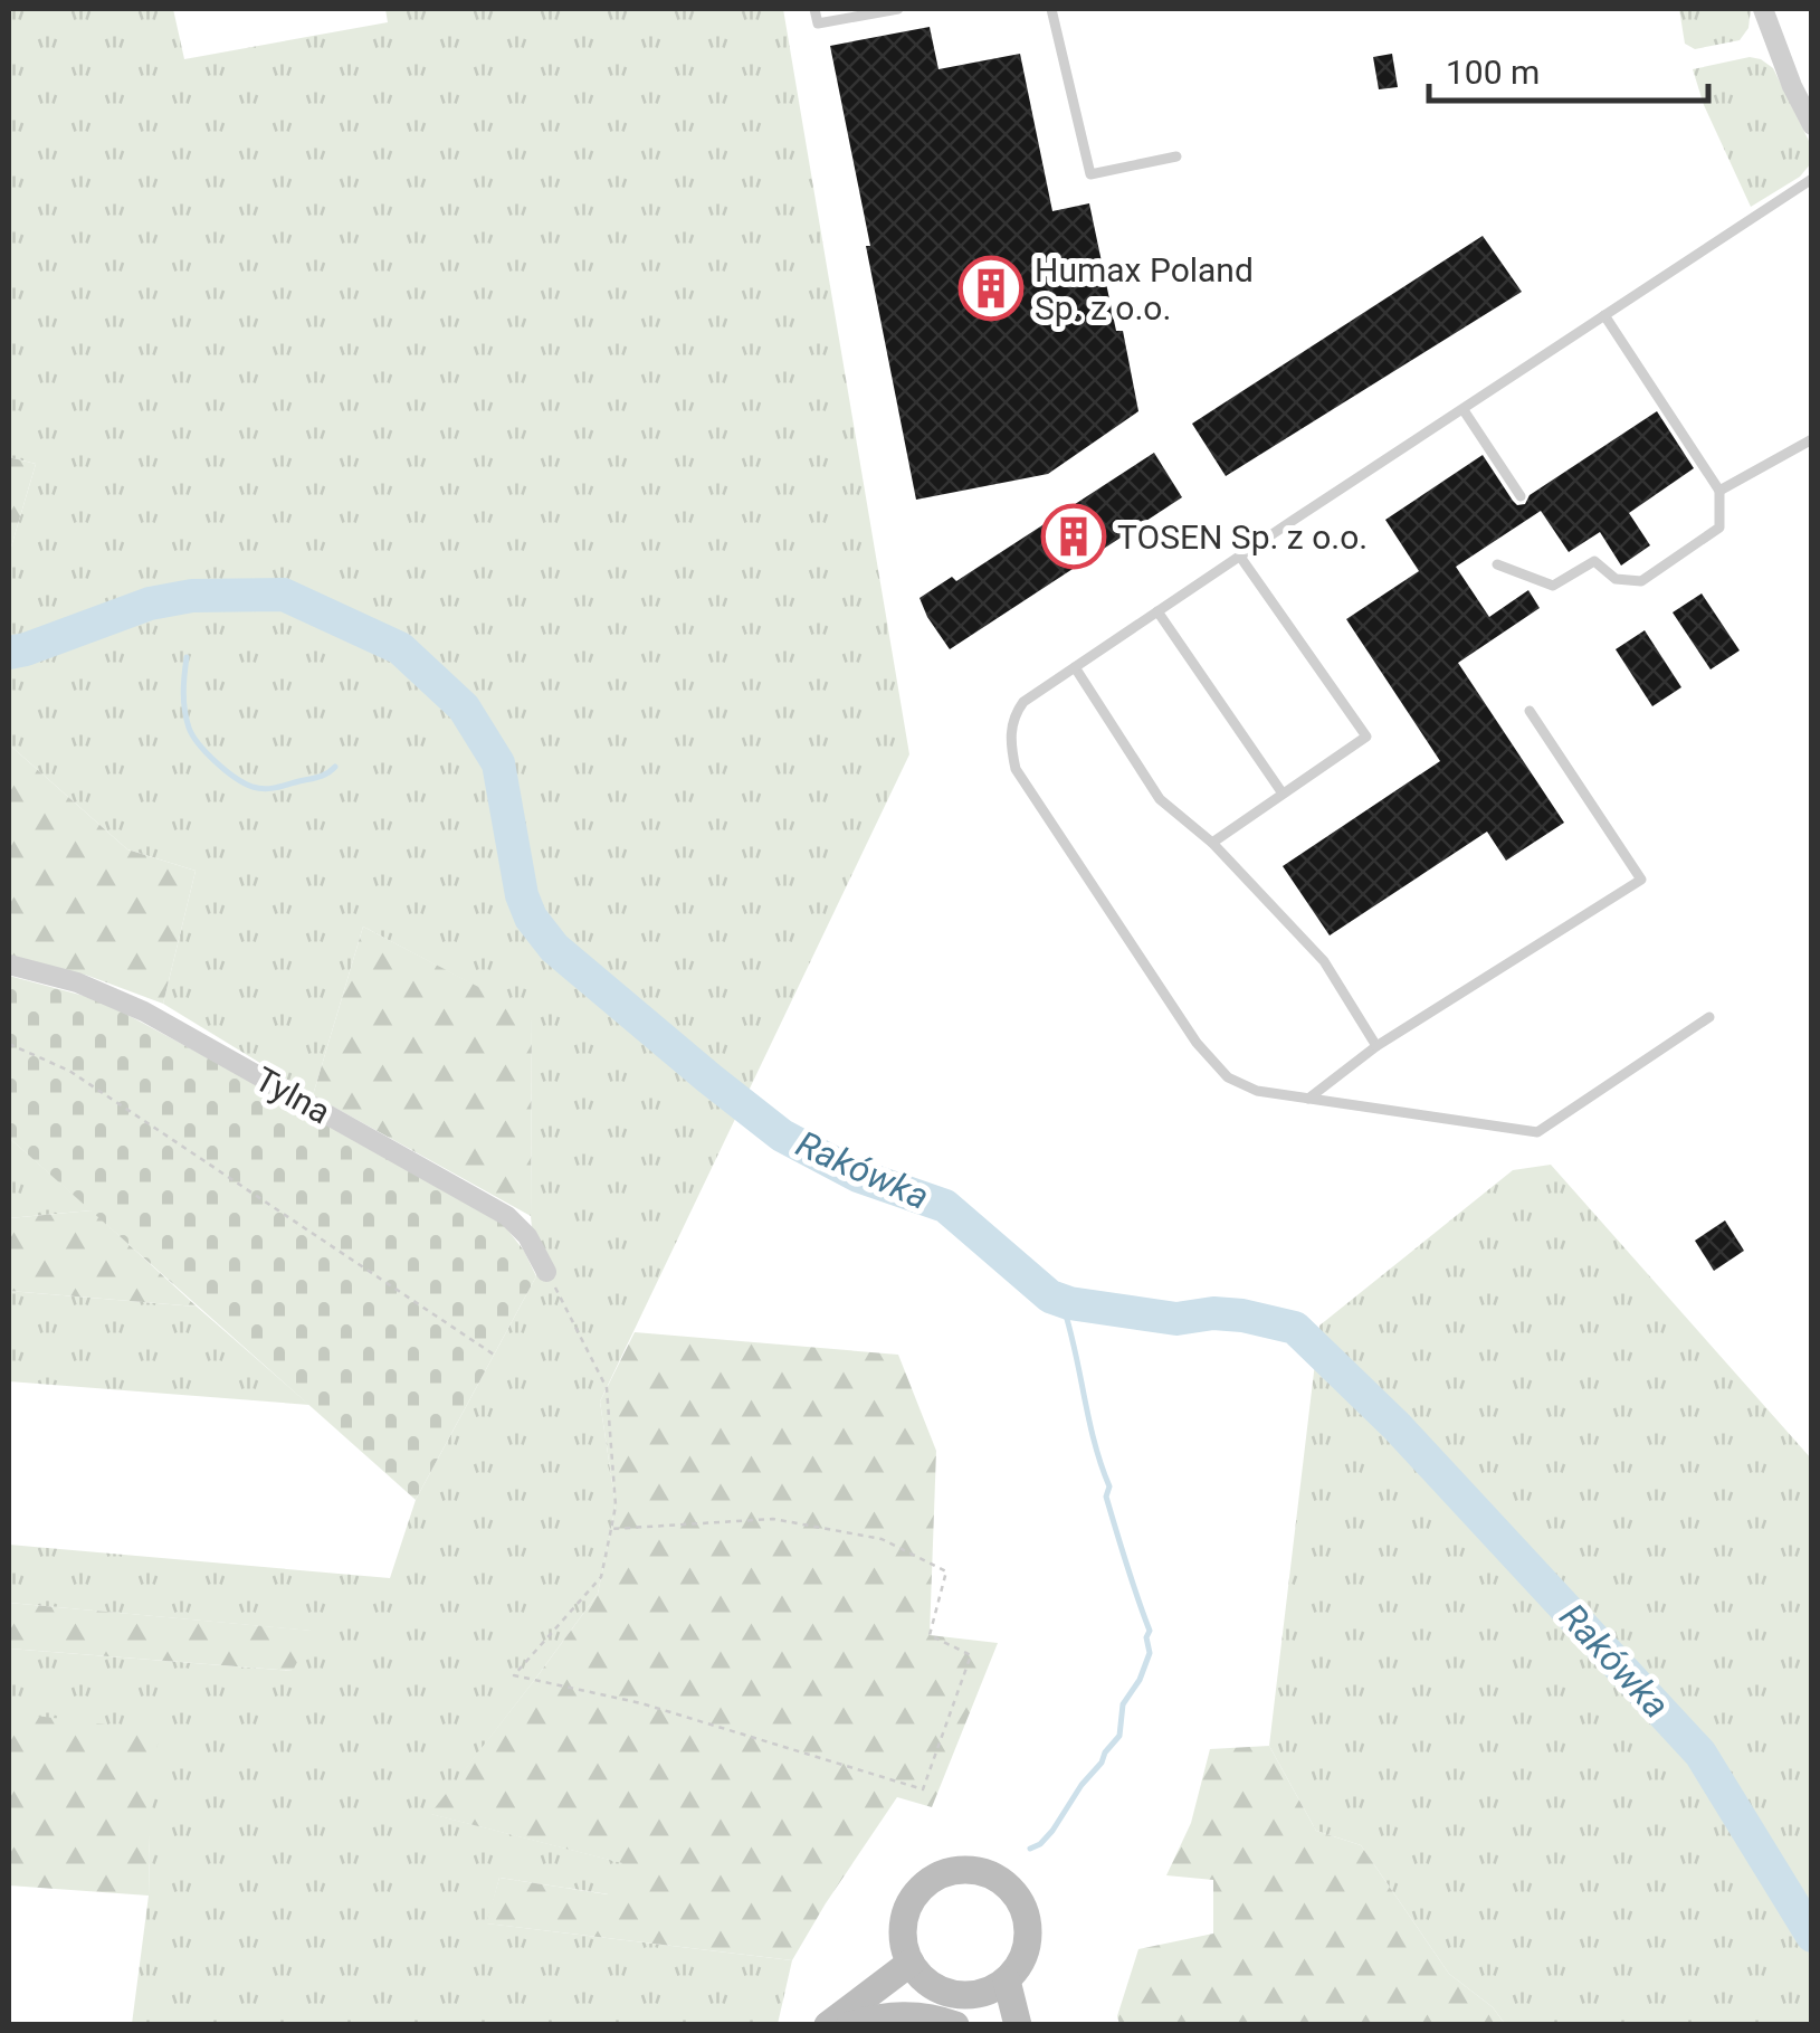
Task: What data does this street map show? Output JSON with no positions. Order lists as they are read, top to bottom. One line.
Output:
{"streets":{"street":["Tylna"]},"water":["Rakówka"],"places":{"building":["Humax Poland Sp. z o.o.","TOSEN Sp. z o.o."]},"scale_bar":"100 m"}
